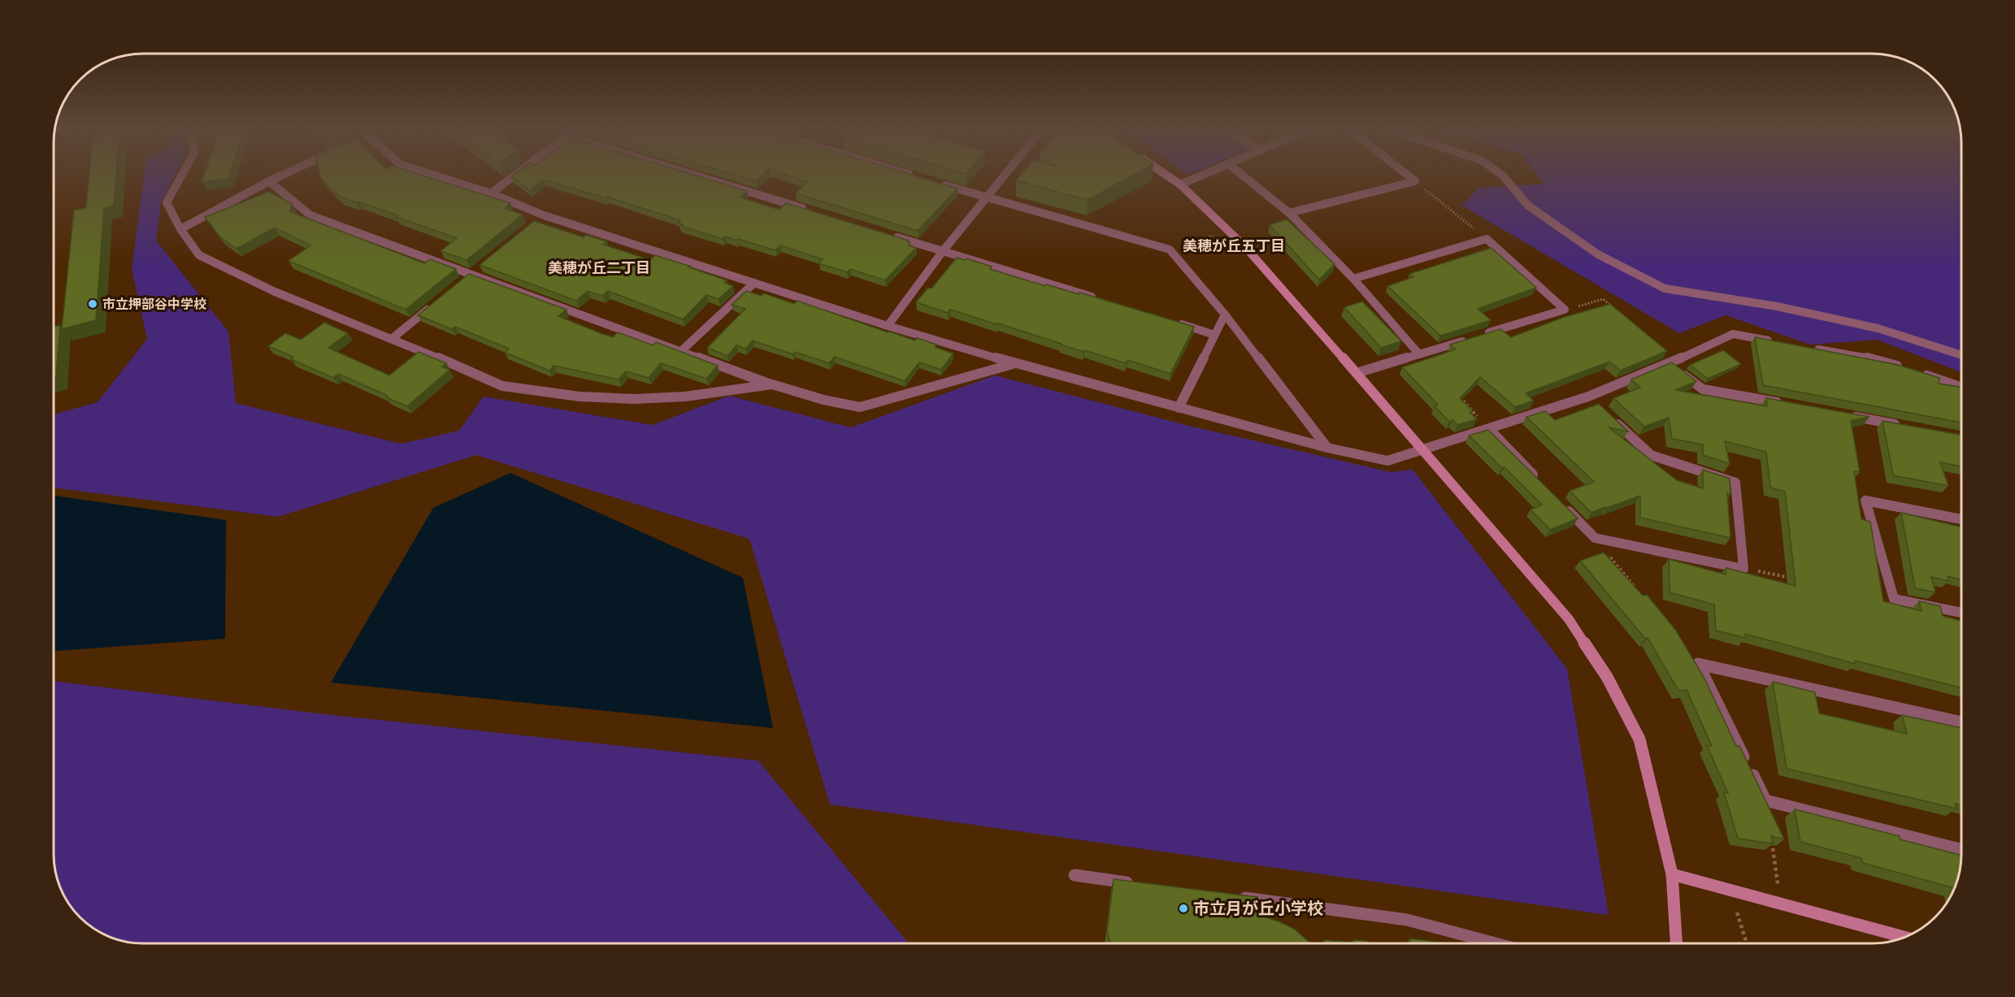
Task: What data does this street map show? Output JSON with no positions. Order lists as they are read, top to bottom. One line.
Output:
{"districts":["美穂が丘五丁目","美穂が丘二丁目"],"places":["市立押部谷中学校","市立月が丘小学校"]}
